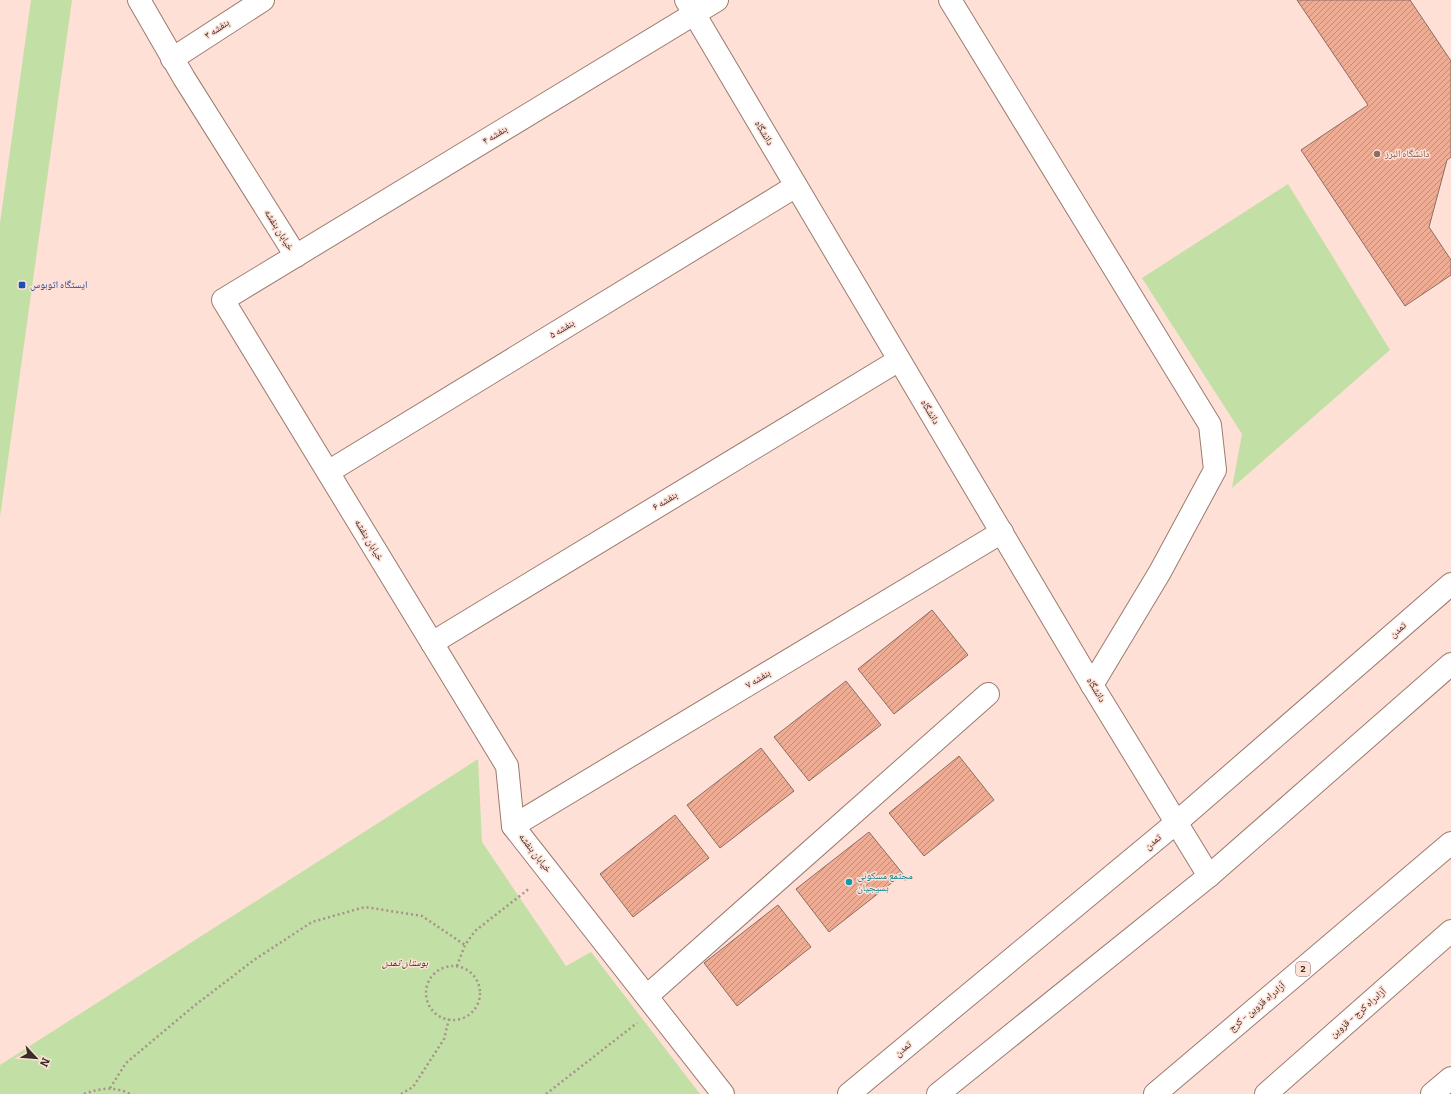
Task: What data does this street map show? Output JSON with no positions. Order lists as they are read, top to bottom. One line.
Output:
{"streets":{"main road":["بنفشه ۳","دانشگاه","بنفشه ۴","خیابان بنفشه","بنفشه ۵","بنفشه ۶","تمدن","بنفشه ۷","2","آزادراه قزوین - کرج","آزادراه کرج - قزوین"]},"crossings":[["بنفشه ۳","خیابان بنفشه"],["دانشگاه","بنفشه ۴"],["دانشگاه","بنفشه ۵"],["دانشگاه","بنفشه ۶"],["دانشگاه","تمدن"],["دانشگاه","بنفشه ۷"],["بنفشه ۴","خیابان بنفشه"],["خیابان بنفشه","بنفشه ۵"],["خیابان بنفشه","بنفشه ۶"],["خیابان بنفشه","بنفشه ۷"]],"parks":["بوستان تمدن"],"places":{"other":["دانشگاه البرز","مجتمع مسکونی بسیجیان"],"transit":["ایستگاه اتوبوس"]},"north":"bottom right"}
